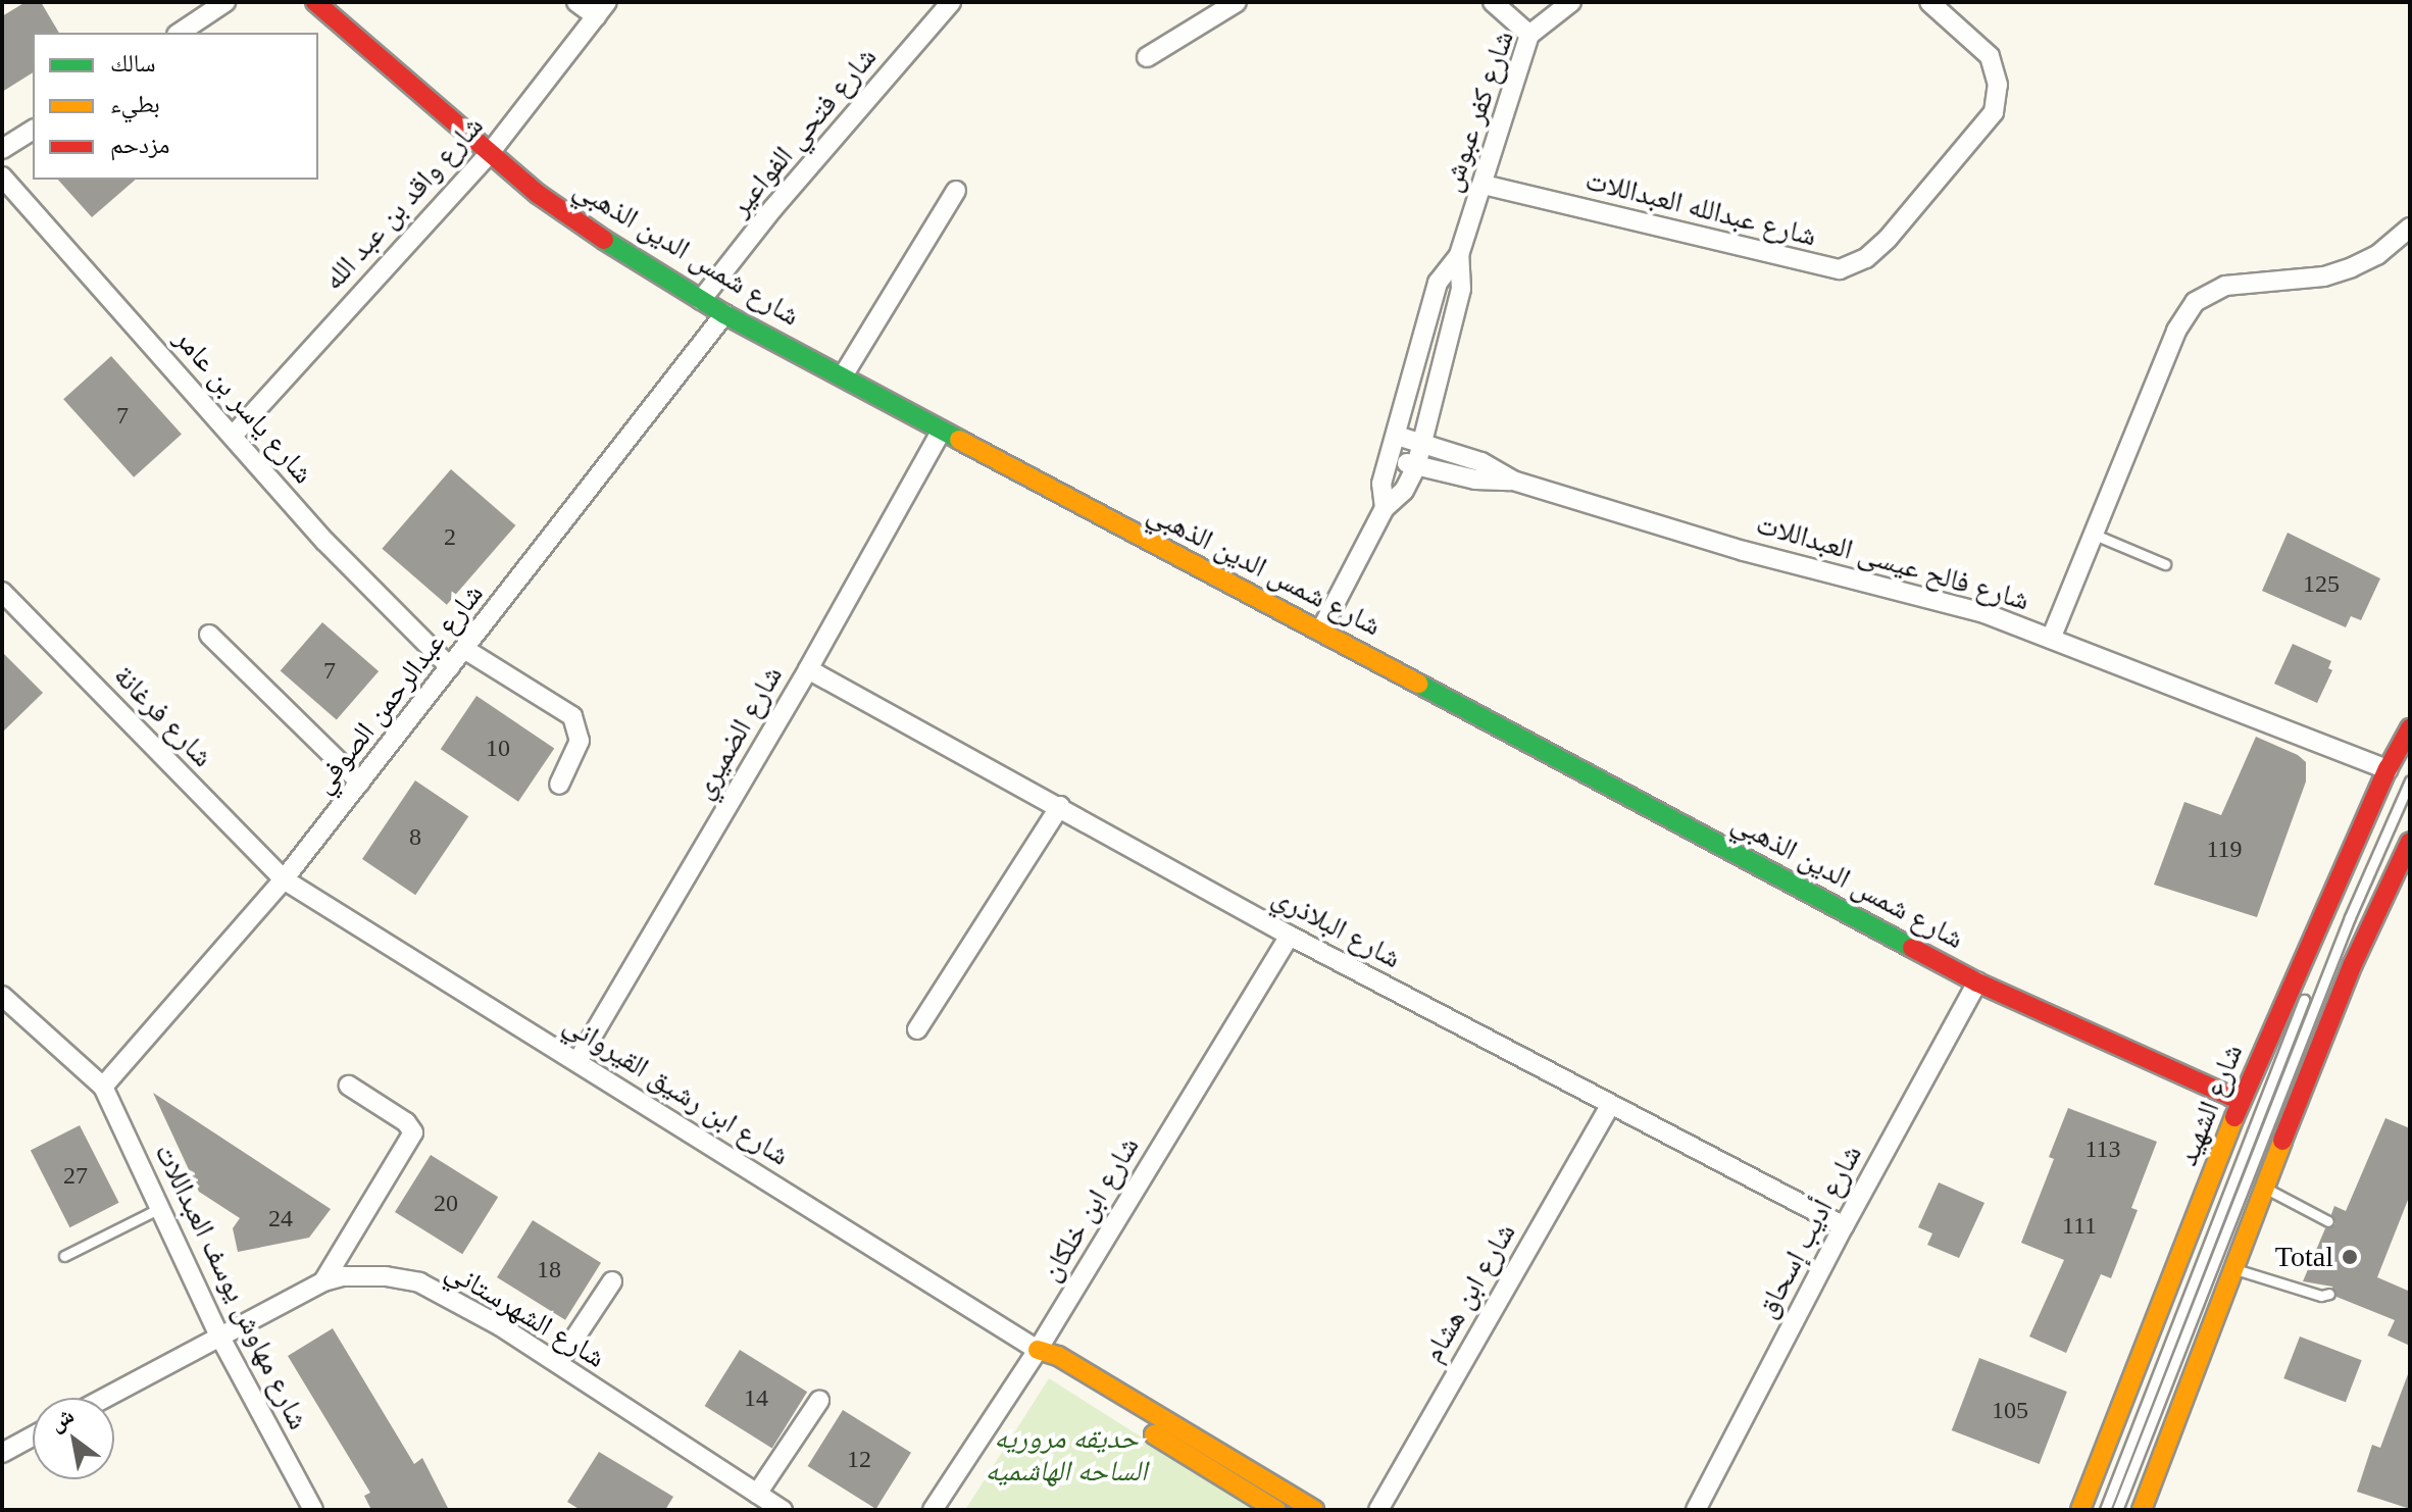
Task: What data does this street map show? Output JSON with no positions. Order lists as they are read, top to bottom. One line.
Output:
{"streets":{"main road":["شارع شمس الدين الذهبي","شارع ابن رشيق القيرواني","شارع الشهيد"],"street":["شارع كفر عبوش","شارع فتحي الفواعير","شارع واقد بن عبد الله","شارع عبدالله العبداللات","شارع ياسر بن عامر","شارع فالح عيسى العبداللات","شارع عبدالرحمن الصوفي","شارع فرغانة","شارع الضميري","شارع البلاذري","شارع ابن خلكان","شارع أديب إسحاق","شارع مهاوش يوسف العبداللات","شارع ابن هشام","شارع الشهرستاني"]},"crossings":[["شارع كفر عبوش","شارع عبدالله العبداللات"],["شارع كفر عبوش","شارع شمس الدين الذهبي"],["شارع كفر عبوش","شارع فالح عيسى العبداللات"],["شارع فتحي الفواعير","شارع شمس الدين الذهبي"],["شارع واقد بن عبد الله","شارع شمس الدين الذهبي"],["شارع واقد بن عبد الله","شارع ياسر بن عامر"],["شارع شمس الدين الذهبي","شارع عبدالرحمن الصوفي"],["شارع شمس الدين الذهبي","شارع الضميري"],["شارع شمس الدين الذهبي","شارع الشهيد"],["شارع شمس الدين الذهبي","شارع أديب إسحاق"],["شارع ياسر بن عامر","شارع عبدالرحمن الصوفي"],["شارع فالح عيسى العبداللات","شارع الشهيد"],["شارع عبدالرحمن الصوفي","شارع فرغانة"],["شارع عبدالرحمن الصوفي","شارع ابن رشيق القيرواني"],["شارع عبدالرحمن الصوفي","شارع مهاوش يوسف العبداللات"],["شارع فرغانة","شارع ابن رشيق القيرواني"],["شارع الضميري","شارع البلاذري"],["شارع الضميري","شارع ابن رشيق القيرواني"],["شارع البلاذري","شارع ابن خلكان"],["شارع البلاذري","شارع أديب إسحاق"],["شارع البلاذري","شارع ابن هشام"],["شارع ابن رشيق القيرواني","شارع ابن خلكان"],["شارع مهاوش يوسف العبداللات","شارع الشهرستاني"]],"parks":["حديقه مروريه الساحه الهاشميه"],"places":["Total"],"house_numbers":["7","2","125","7","10","8","119","113","27","20","24","111","18","14","105","12"],"legend":["سالك","بطيء","مزدحم"],"north":"top left"}
